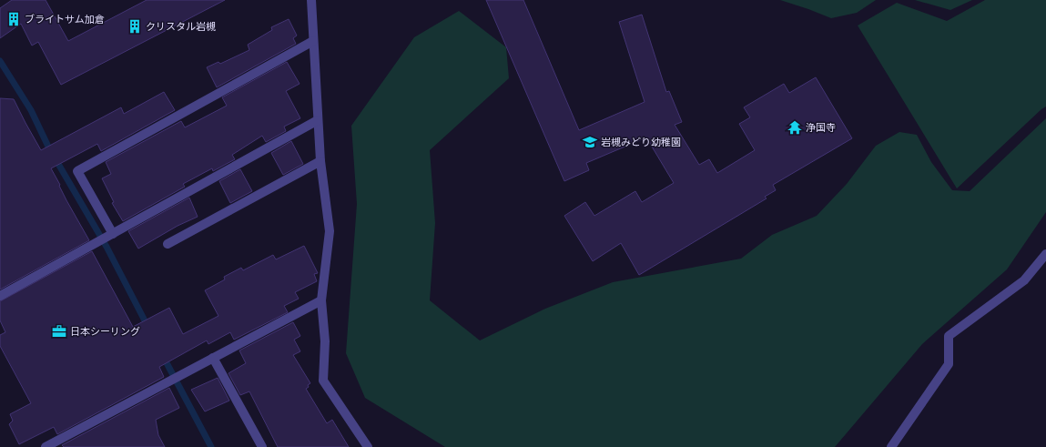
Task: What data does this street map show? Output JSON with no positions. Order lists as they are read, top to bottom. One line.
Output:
{"places":{"building":["ブライトサム加倉","クリスタル岩槻"],"temple":["浄国寺"],"school or university":["岩槻みどり幼稚園"],"office":["日本シーリング"]}}
